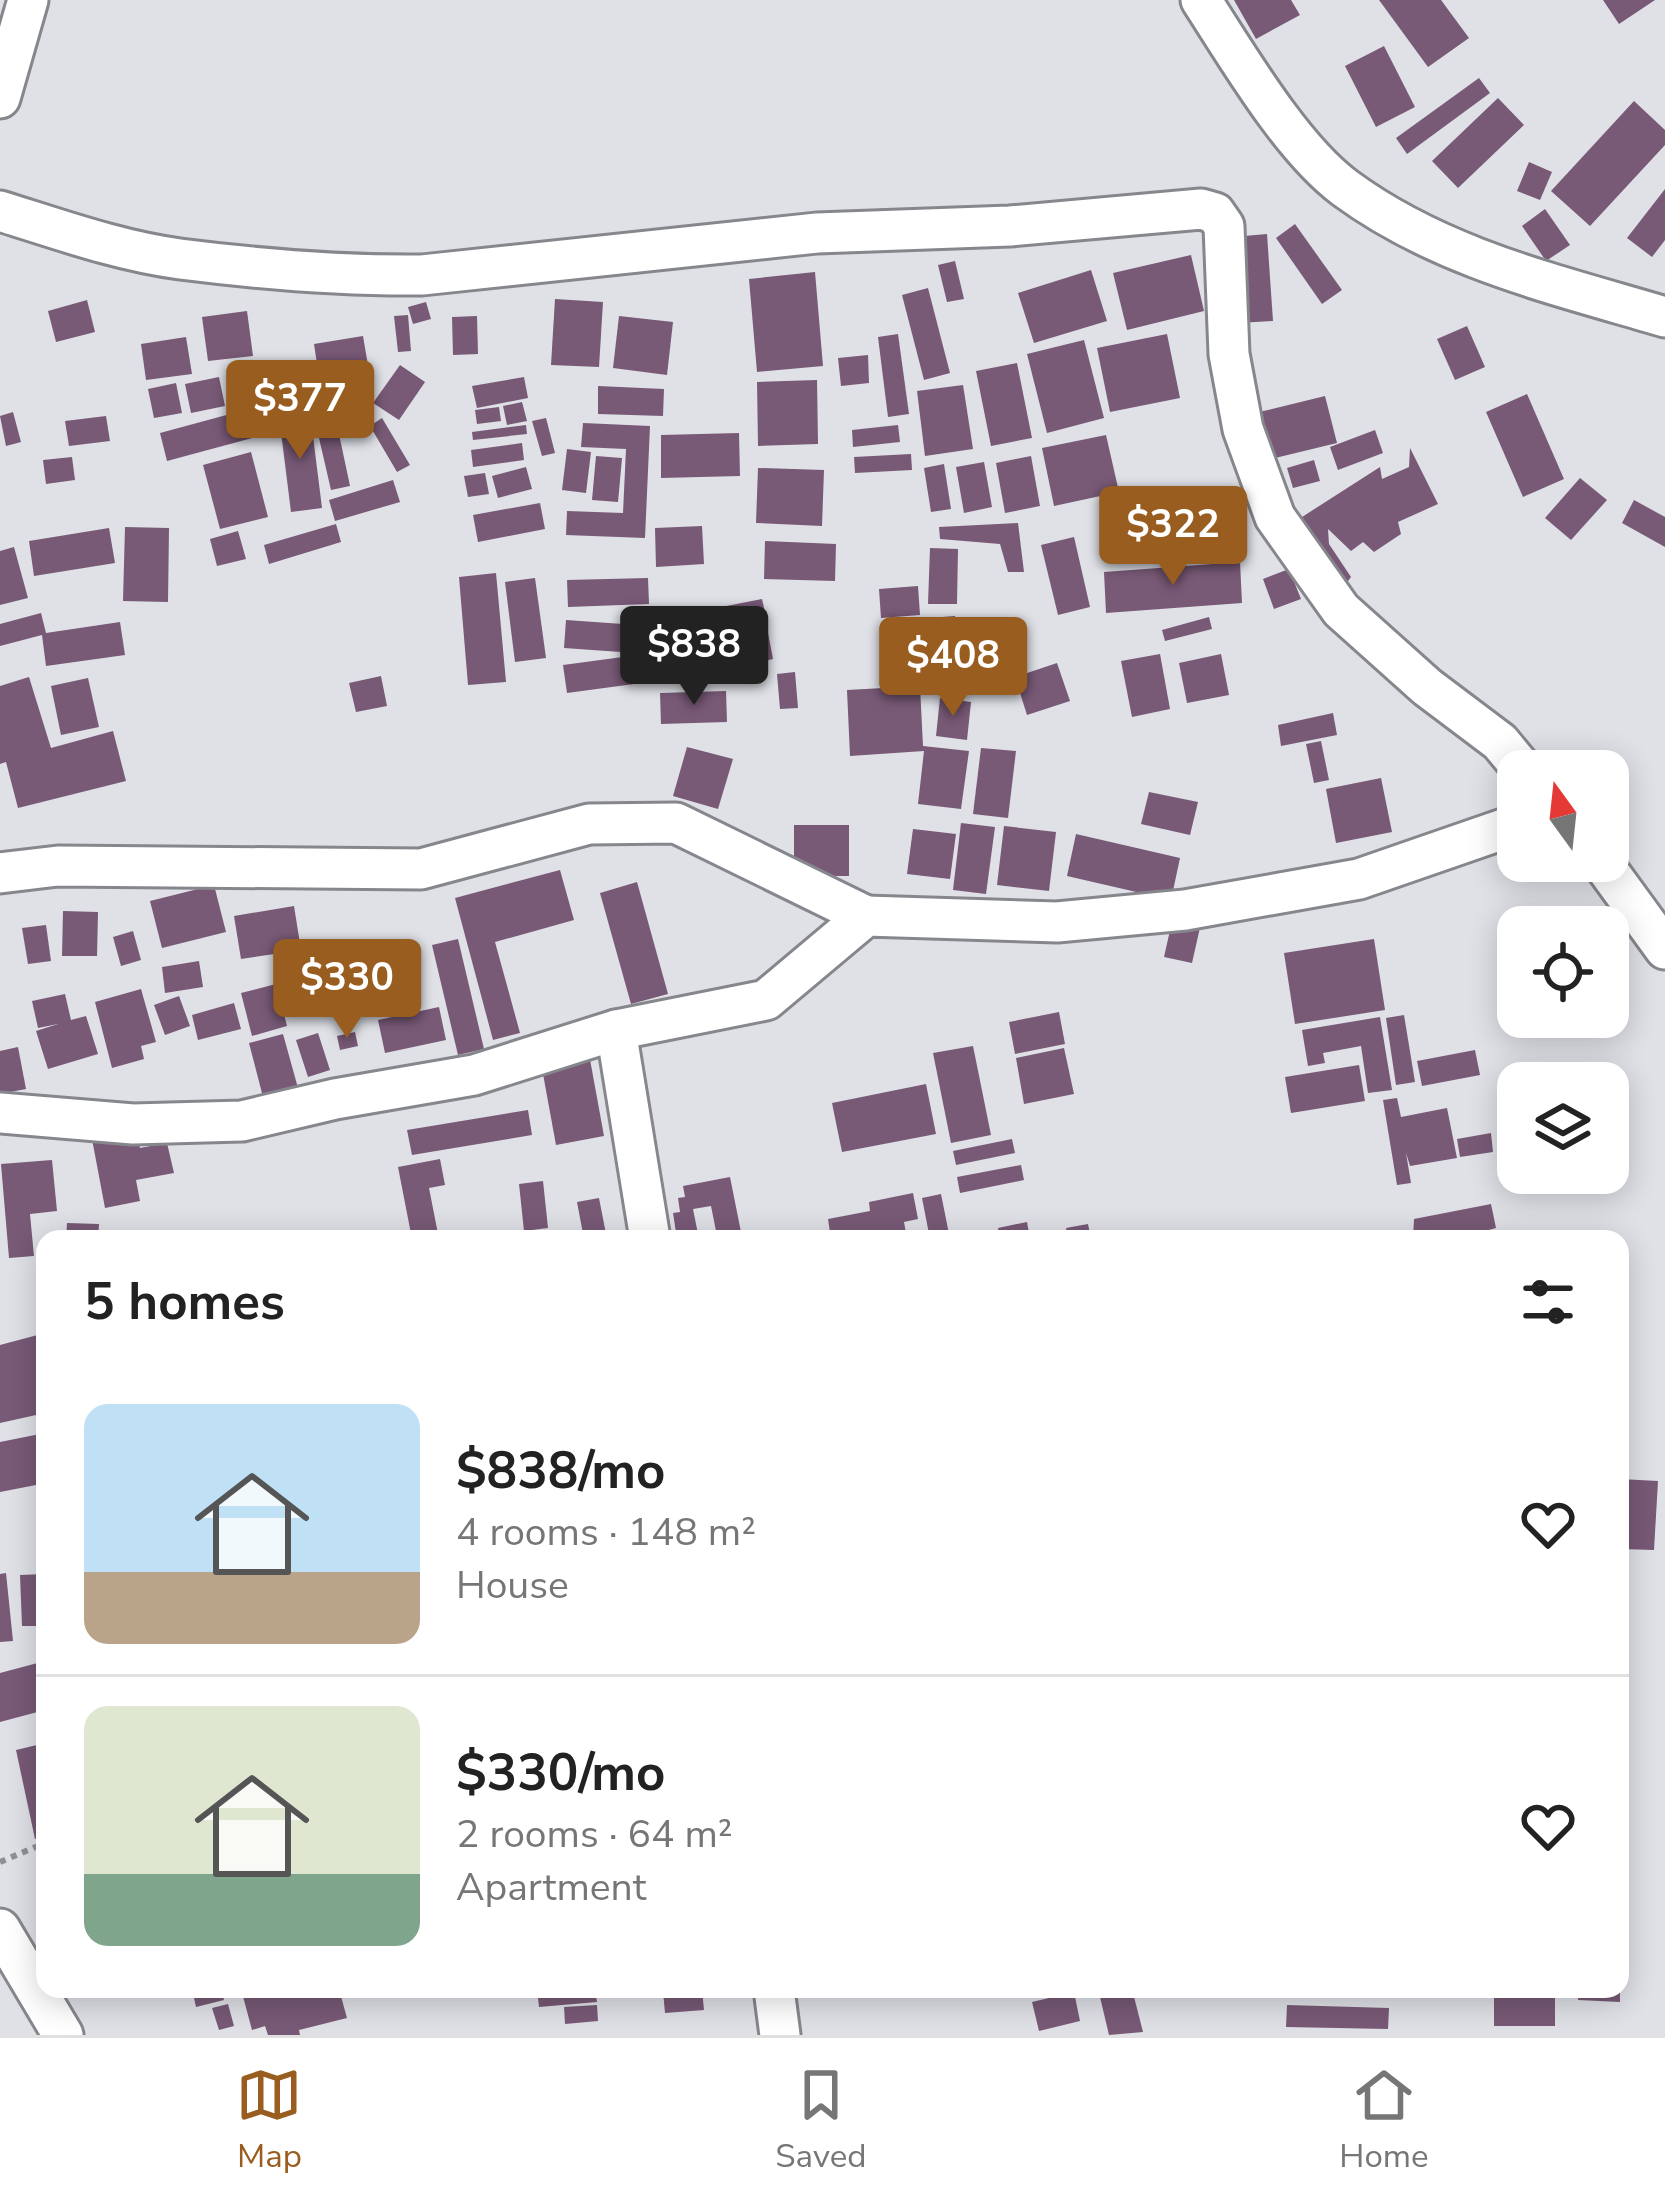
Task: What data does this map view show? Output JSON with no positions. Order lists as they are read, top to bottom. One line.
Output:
{"north":"top","page":{"price":["$377","$322","$838","$408","$330"],"heading":"5 homes","list":[{"name":"$838/mo","note":"4 rooms · 148 m² · House"},{"name":"$330/mo","note":"2 rooms · 64 m² · Apartment"}],"tabs":["Map","Saved","Home"]}}
